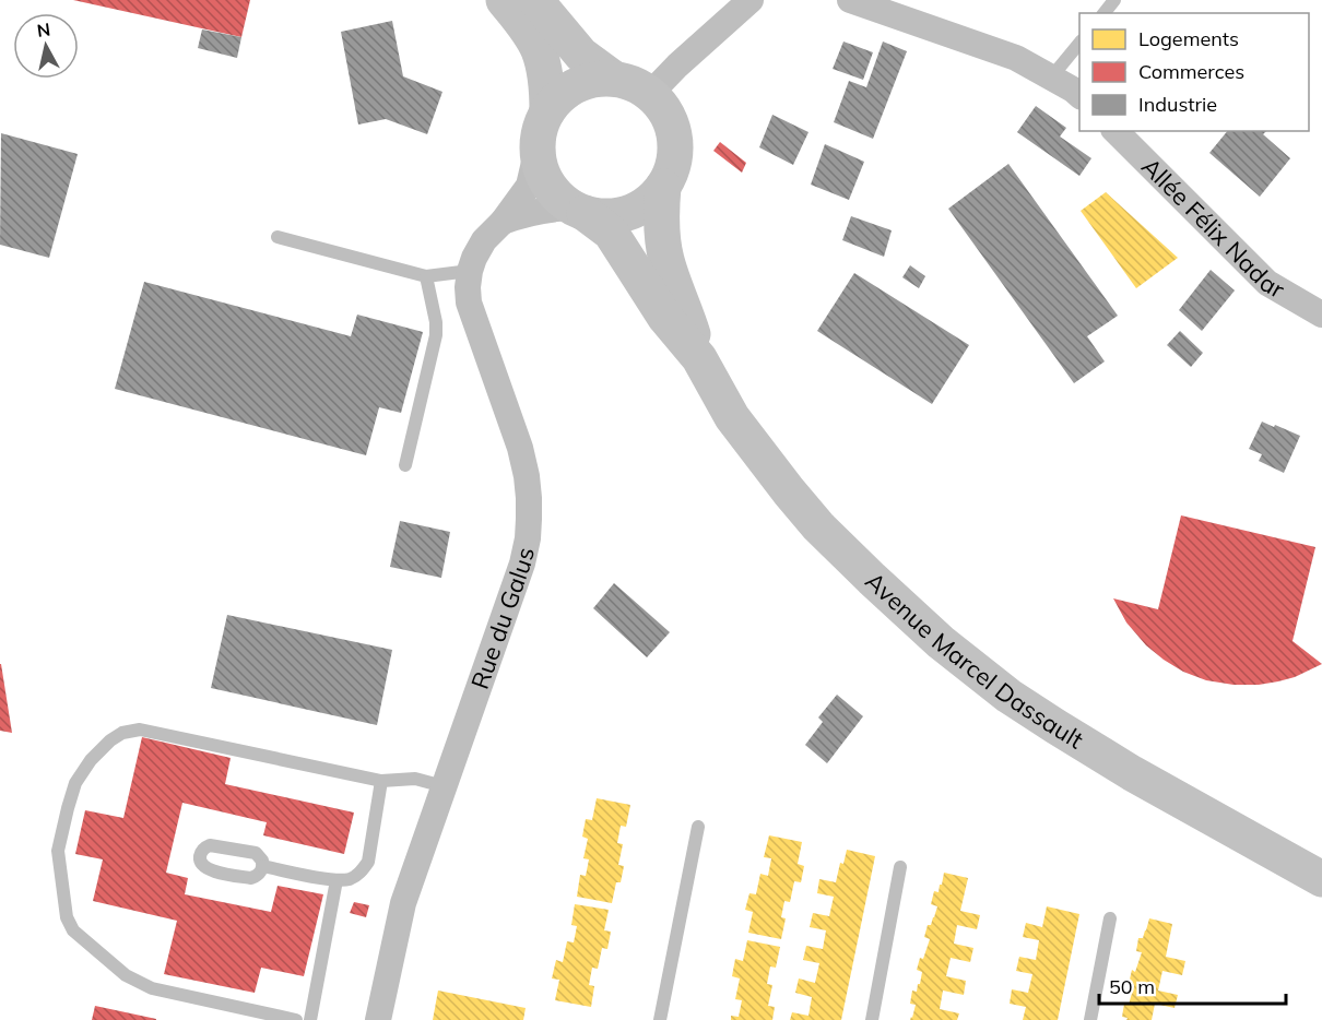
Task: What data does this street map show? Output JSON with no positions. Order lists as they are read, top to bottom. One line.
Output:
{"streets":{"main road":["Avenue Marcel Dassault"],"street":["Allée Félix Nadar","Rue du Galus"]},"crossings":[["Rue du Galus","Avenue Marcel Dassault"]],"legend":["Logements","Commerces","Industrie"],"scale_bar":"50 m","north":"top"}
